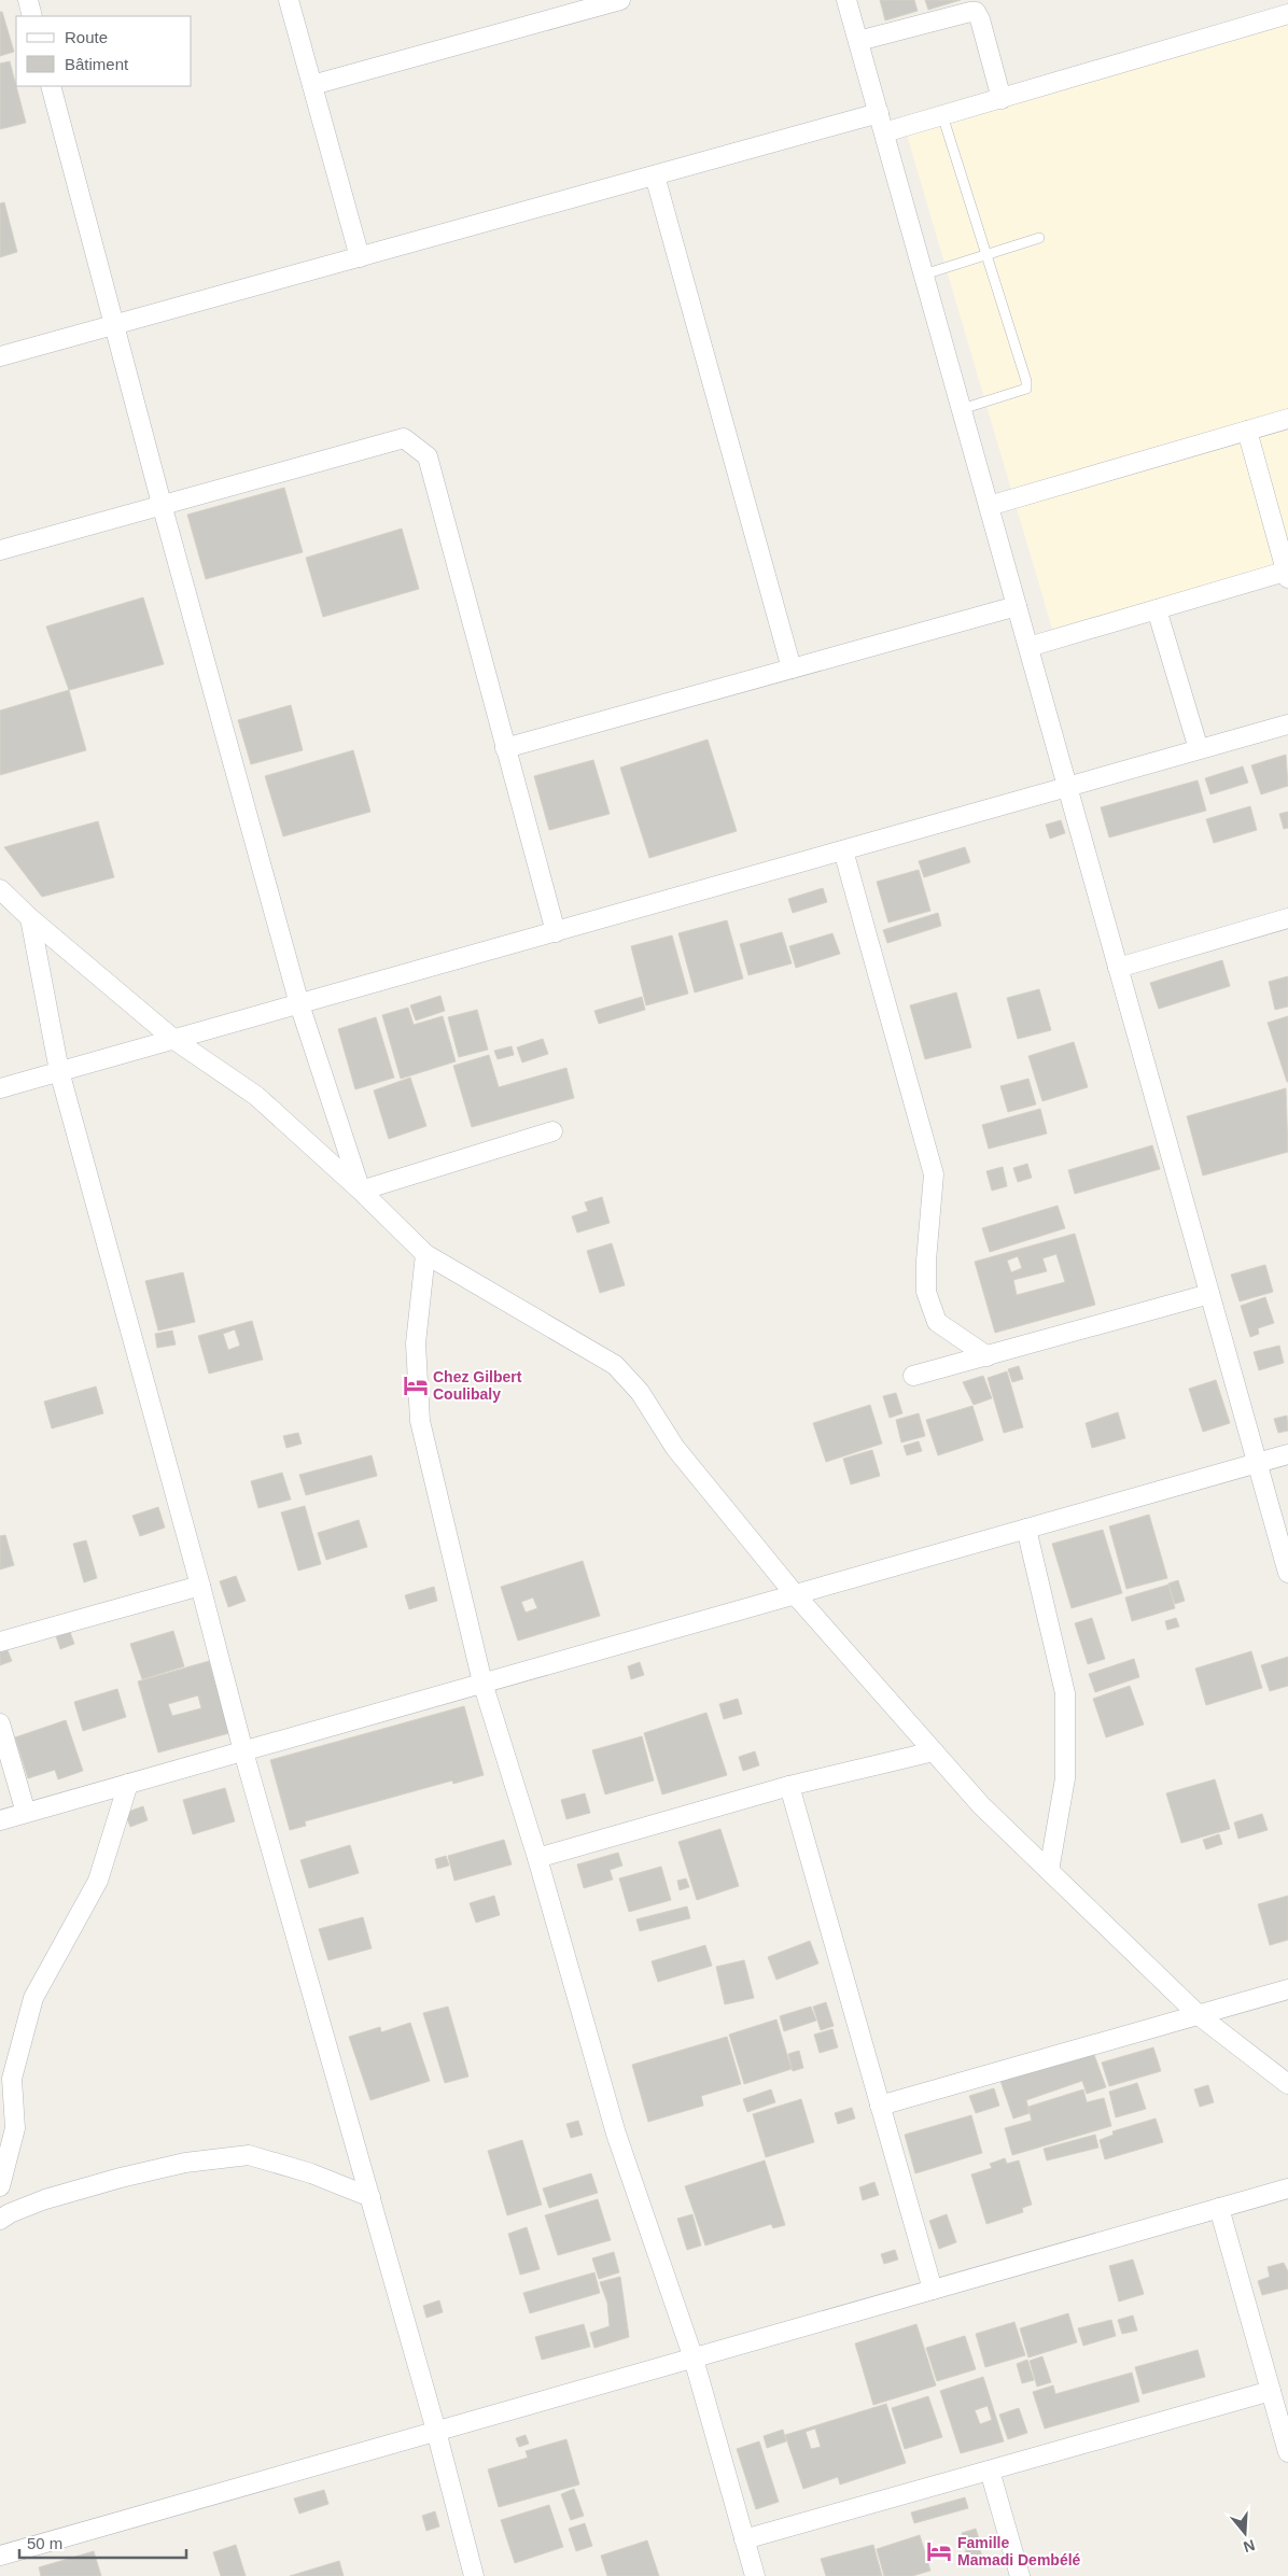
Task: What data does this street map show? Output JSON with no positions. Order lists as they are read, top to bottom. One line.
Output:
{"places":{"hotel":["Chez Gilbert Coulibaly","Famille Mamadi Dembélé"]},"legend":["Route","Bâtiment"],"scale_bar":"50 m","north":"bottom"}
